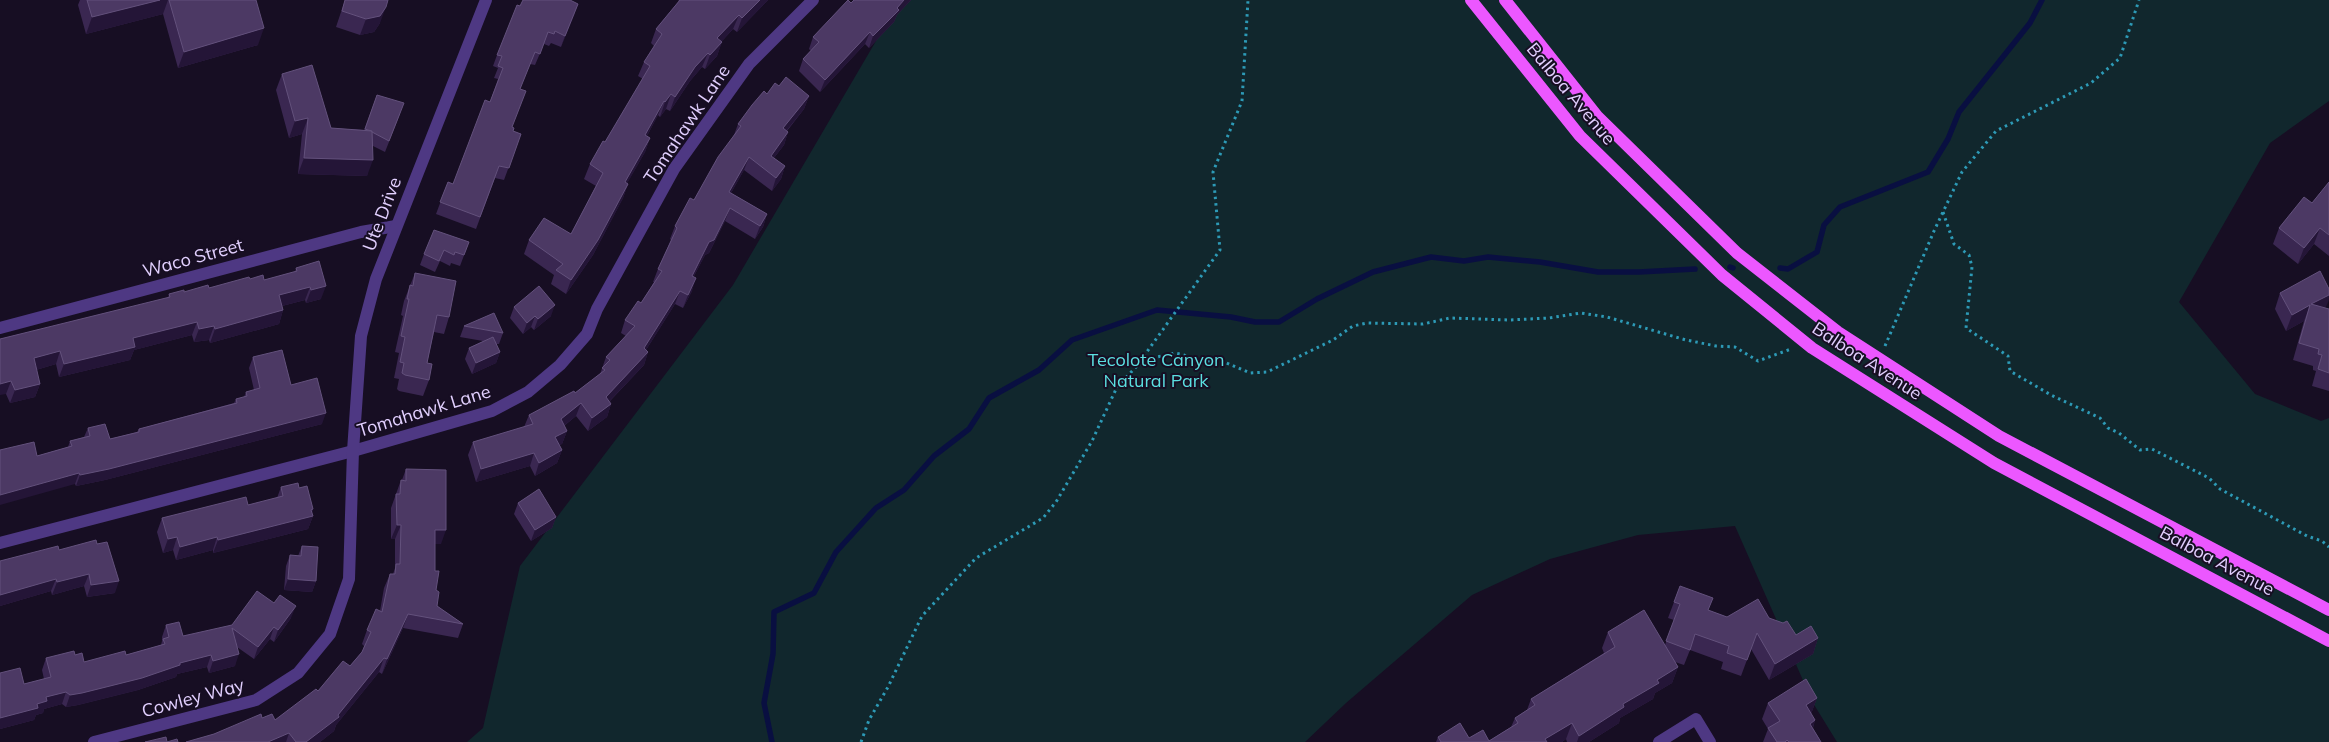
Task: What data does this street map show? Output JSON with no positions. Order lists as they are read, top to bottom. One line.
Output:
{"streets":{"main road":["Balboa Avenue"],"street":["Tomahawk Lane","Ute Drive","Waco Street","Cowley Way"]},"crossings":[["Tomahawk Lane","Ute Drive"],["Tomahawk Lane","Cowley Way"],["Ute Drive","Waco Street"],["Ute Drive","Cowley Way"]],"parks":["Tecolote Canyon Natural Park"]}
